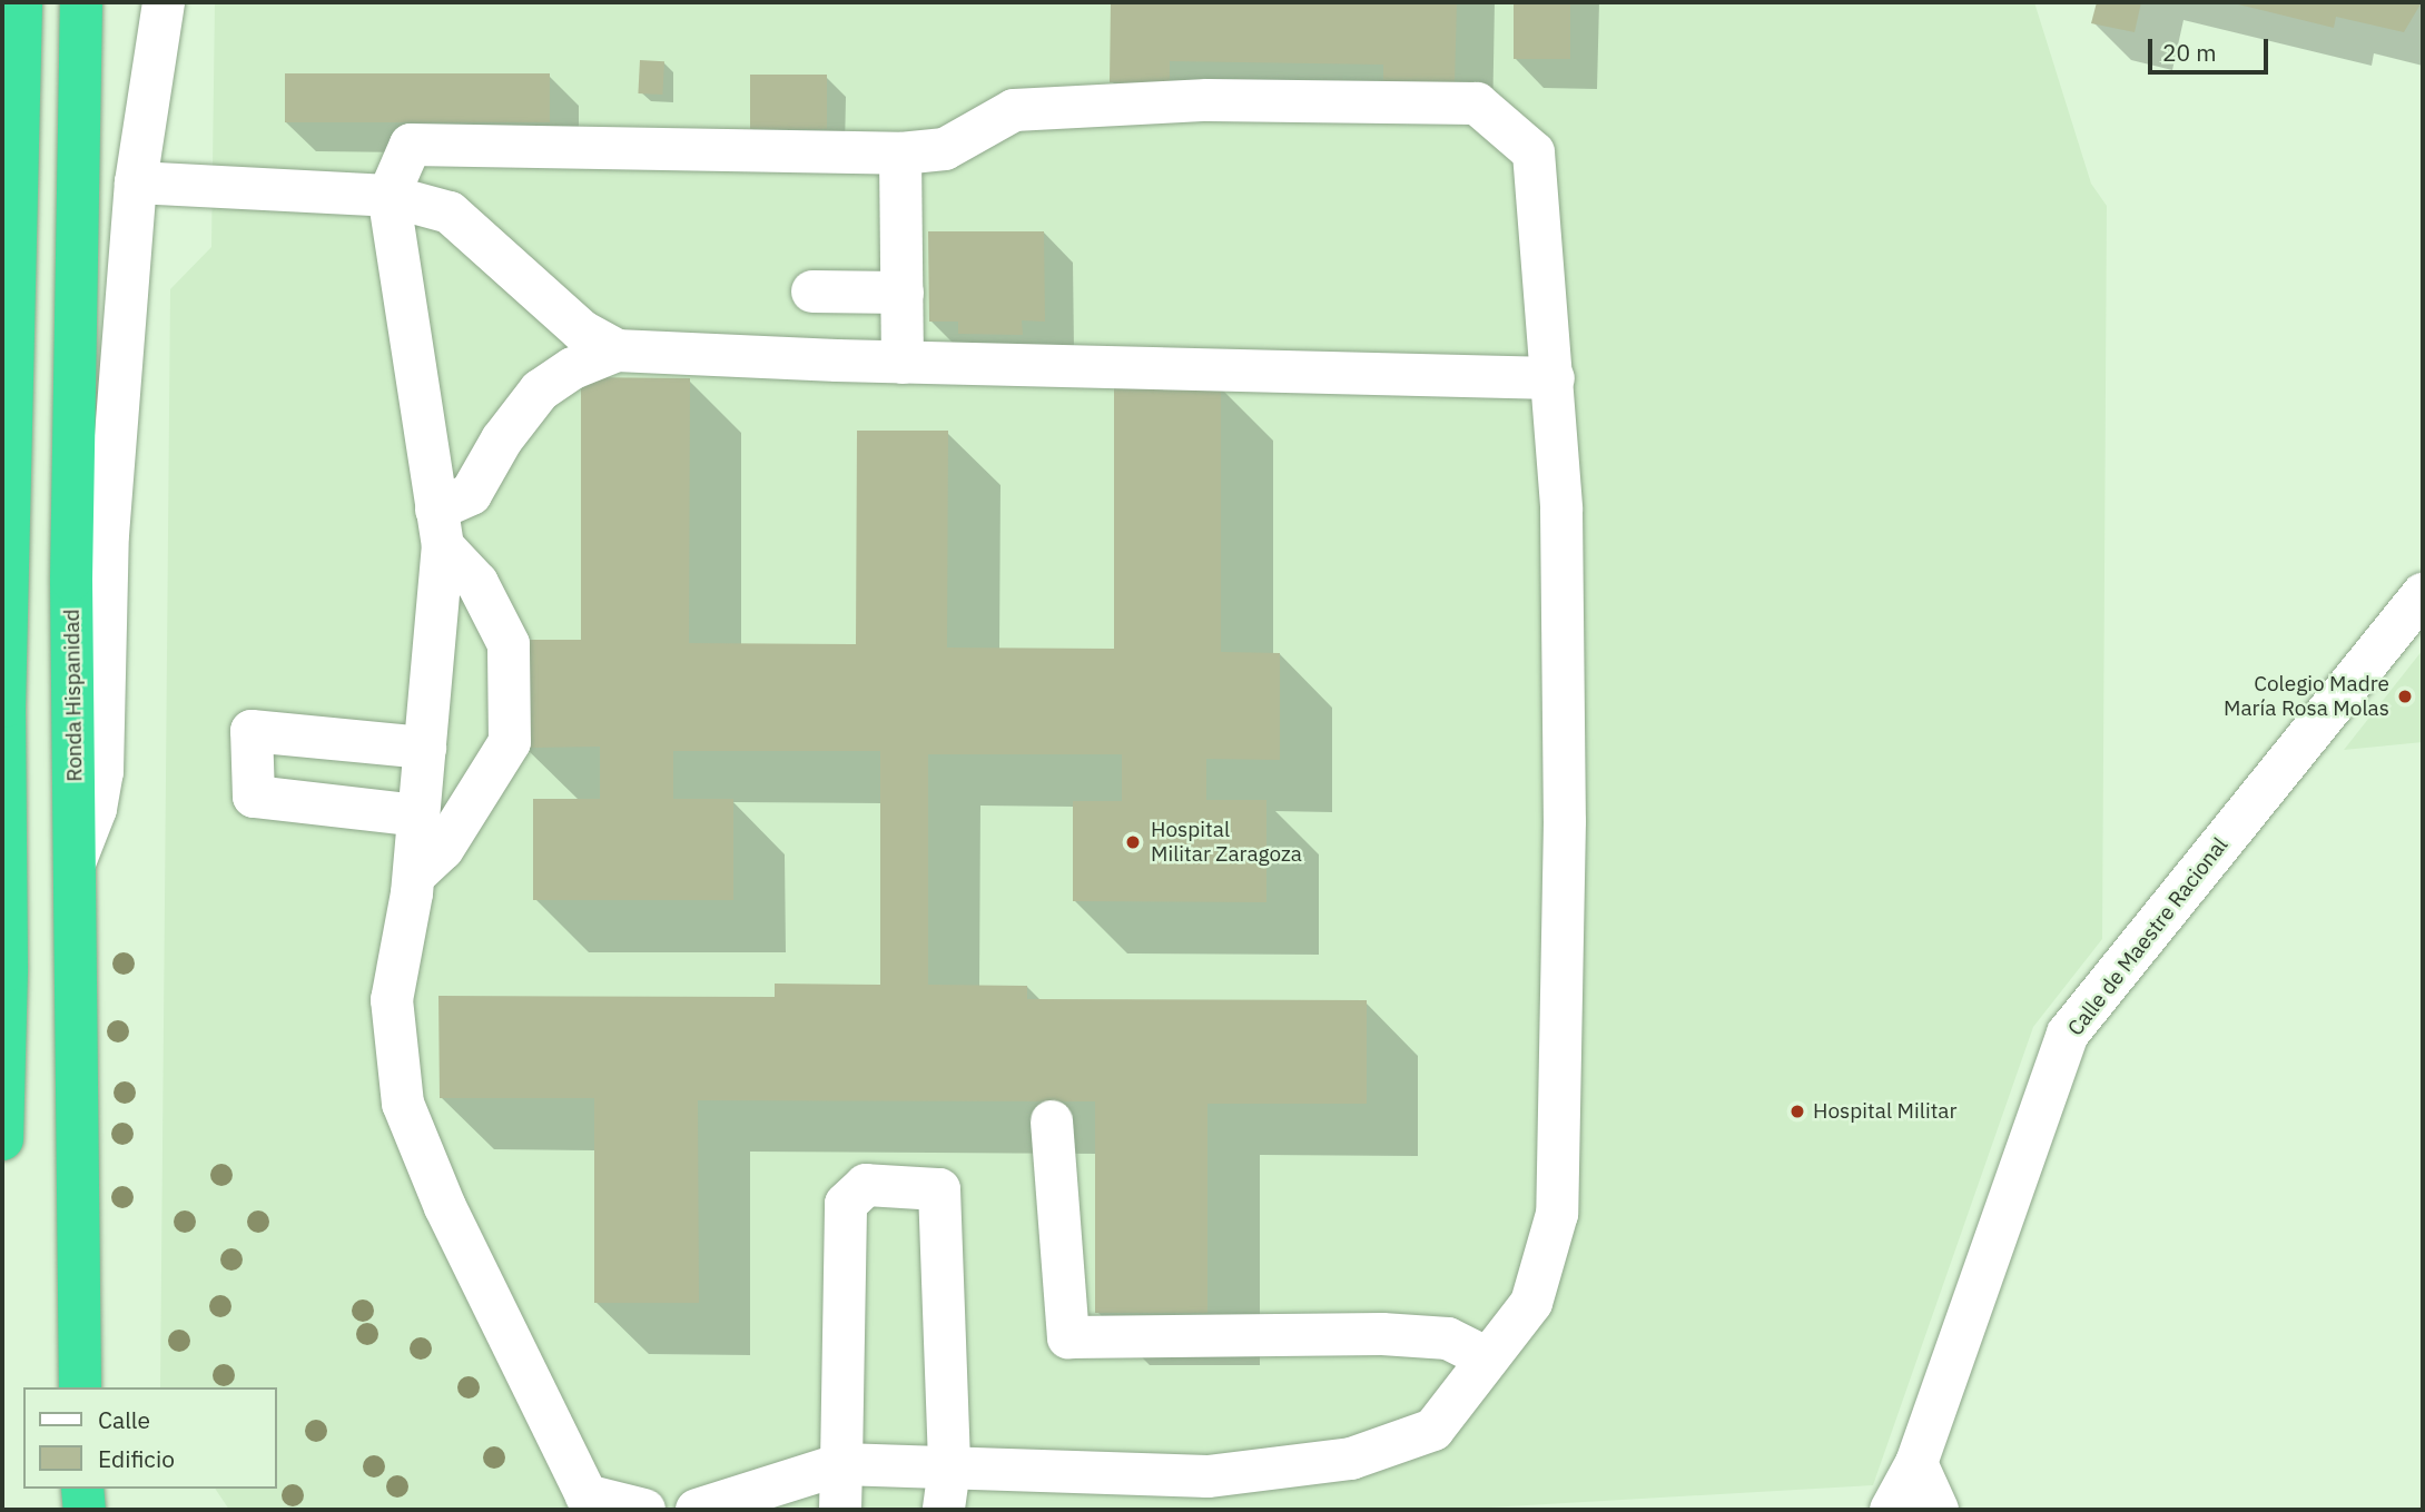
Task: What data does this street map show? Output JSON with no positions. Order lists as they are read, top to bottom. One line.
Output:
{"streets":{"highway":["Ronda Hispanidad"],"street":["Calle de Maestre Racional"]},"places":["Colegio Madre María Rosa Molas","Hospital Militar Zaragoza","Hospital Militar"],"legend":["Calle","Edificio"],"scale_bar":"20 m"}
